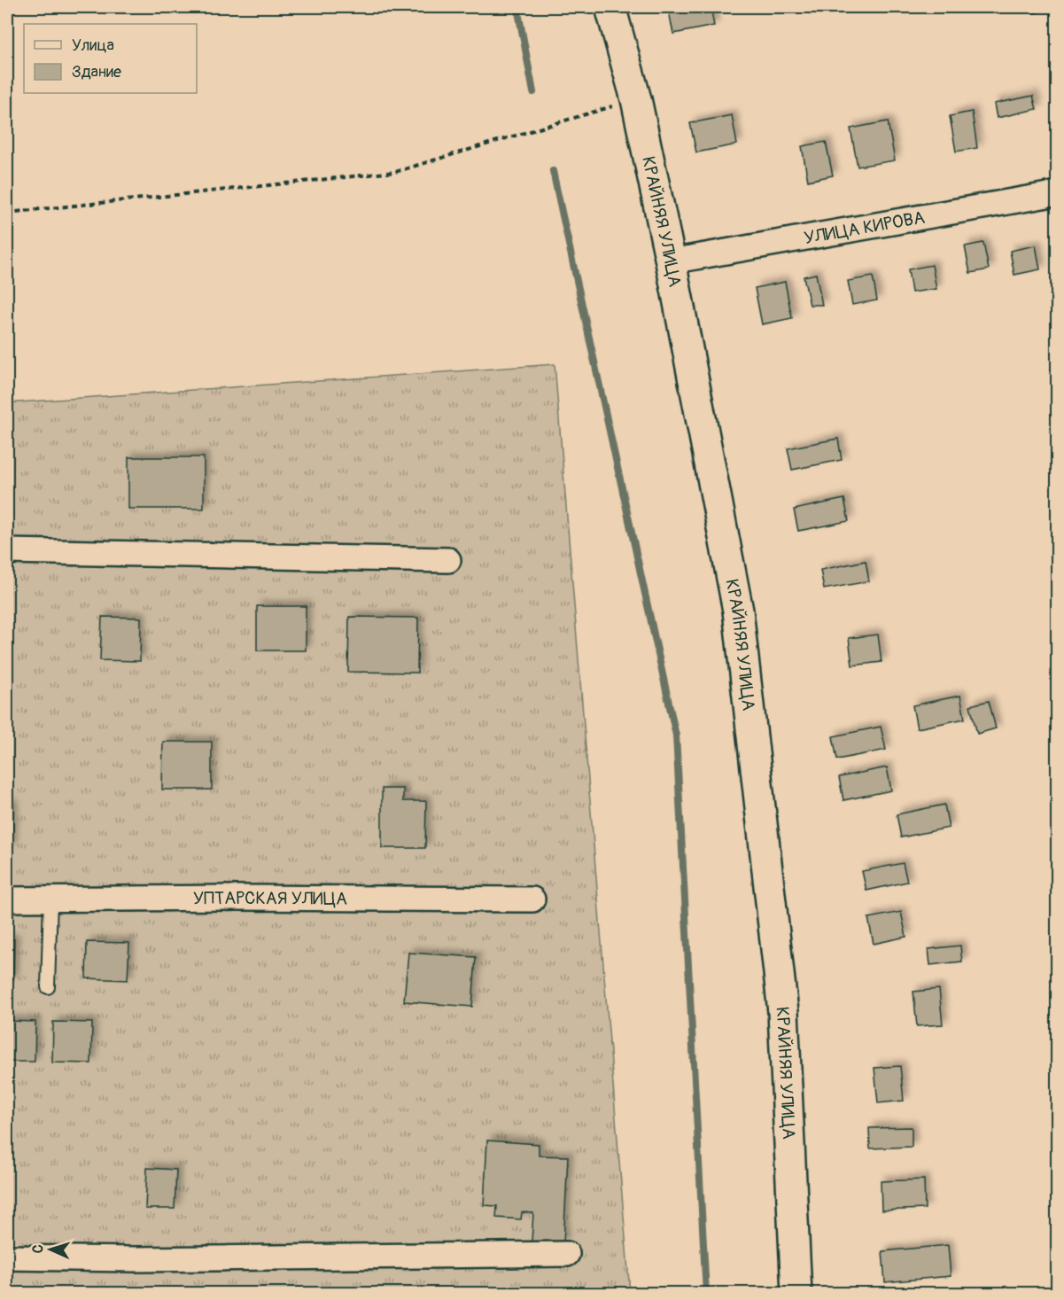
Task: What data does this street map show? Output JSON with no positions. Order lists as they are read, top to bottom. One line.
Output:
{"streets":{"main road":["КРАЙНЯЯ УЛИЦА"],"street":["УЛИЦА КИРОВА","УПТАРСКАЯ УЛИЦА"]},"crossings":[["КРАЙНЯЯ УЛИЦА","УЛИЦА КИРОВА"]],"legend":["Улица","Здание"],"north":"left"}
